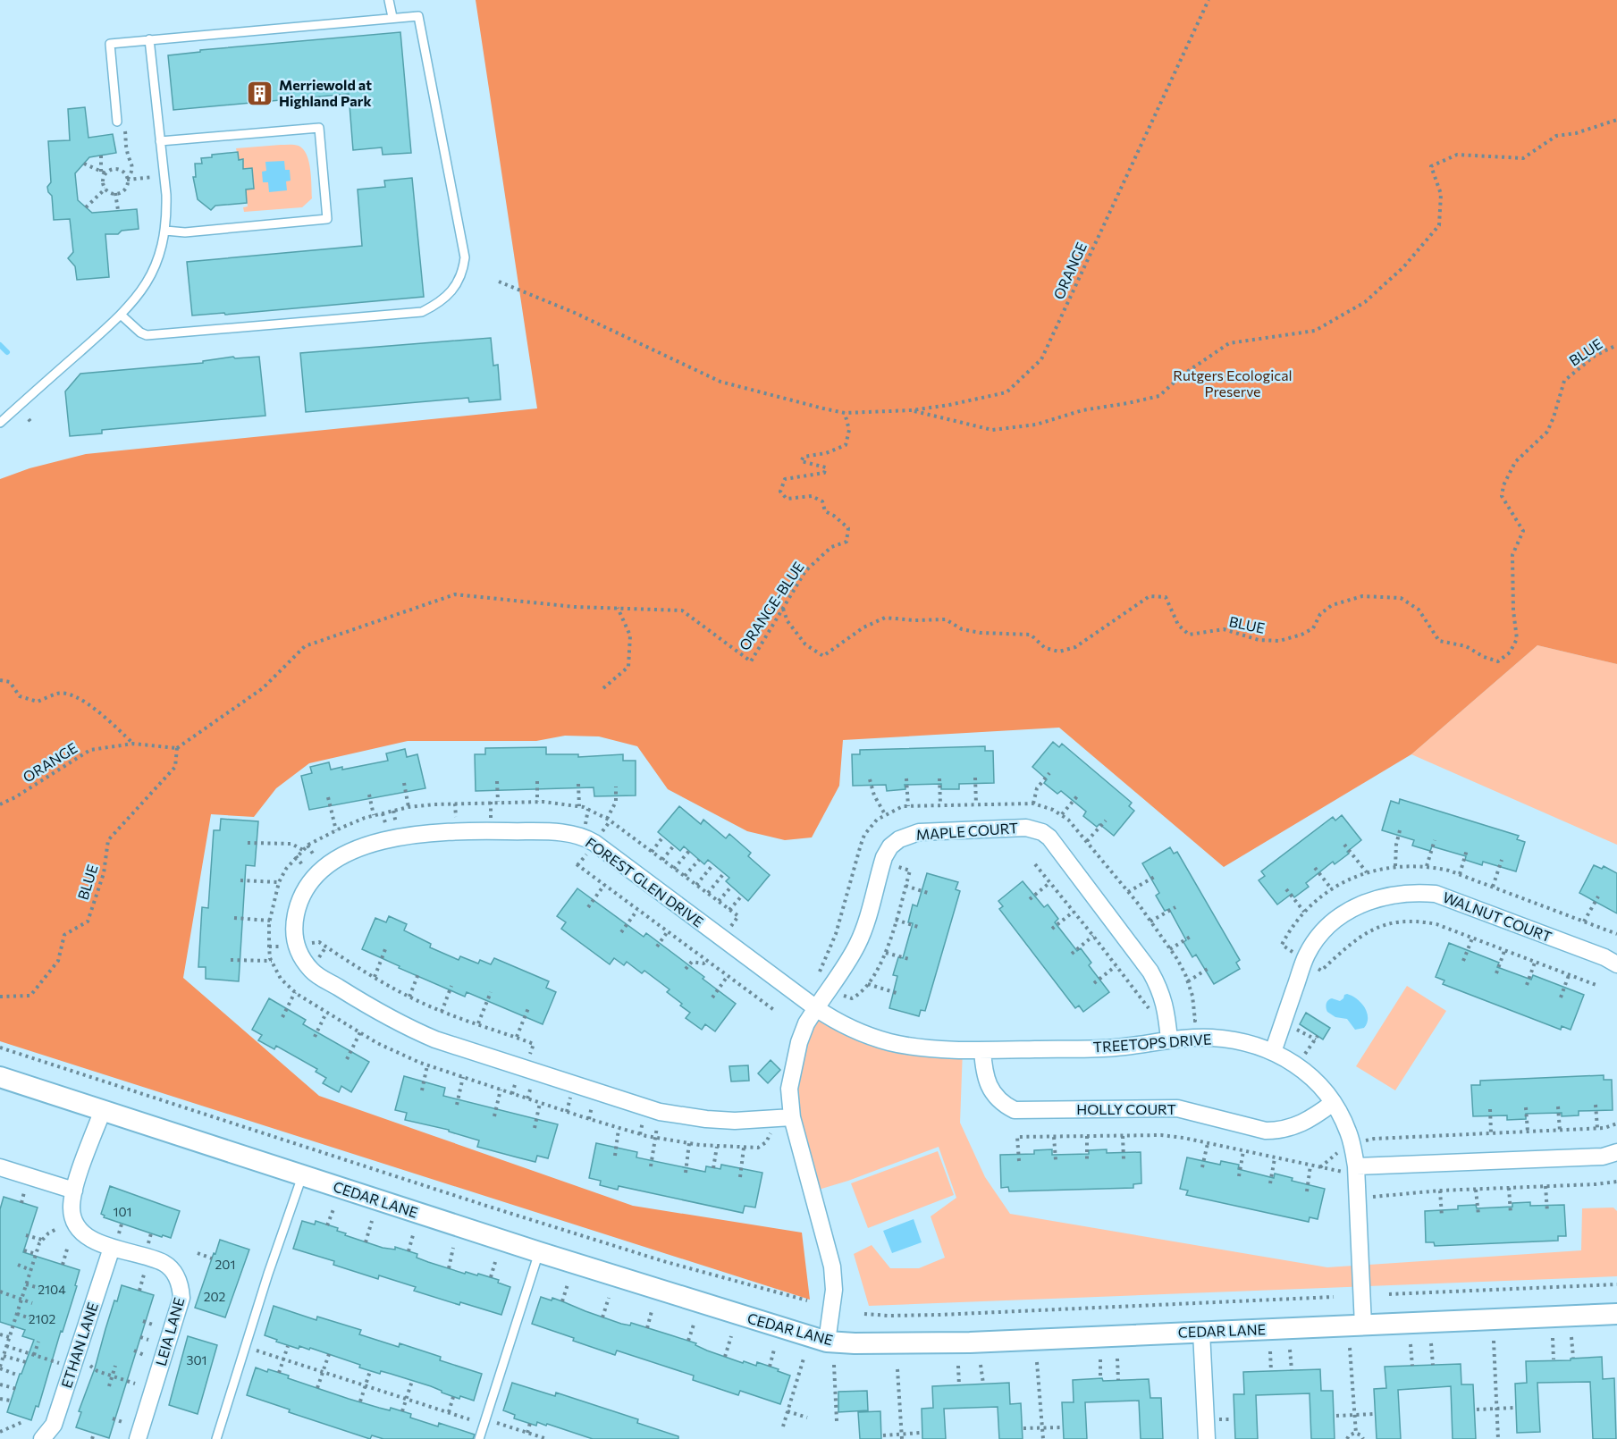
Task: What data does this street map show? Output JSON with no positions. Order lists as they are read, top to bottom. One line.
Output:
{"streets":{"street":["MAPLE COURT","FOREST GLEN DRIVE","WALNUT COURT","TREETOPS DRIVE","HOLLY COURT","CEDAR LANE","LEIA LANE","ETHAN LANE"],"path":["ORANGE","BLUE","ORANGE-BLUE"]},"crossings":[["ORANGE","BLUE"],["ORANGE","ORANGE-BLUE"],["BLUE","ORANGE-BLUE"],["MAPLE COURT","FOREST GLEN DRIVE"],["MAPLE COURT","TREETOPS DRIVE"],["FOREST GLEN DRIVE","TREETOPS DRIVE"],["FOREST GLEN DRIVE","HOLLY COURT"],["WALNUT COURT","TREETOPS DRIVE"],["TREETOPS DRIVE","HOLLY COURT"],["CEDAR LANE","LEIA LANE"],["LEIA LANE","ETHAN LANE"]],"parks":["Rutgers Ecological Preserve"],"places":{"building":["Merriewold at Highland Park"]},"house_numbers":["101","201","2104","202","2102","301"]}
